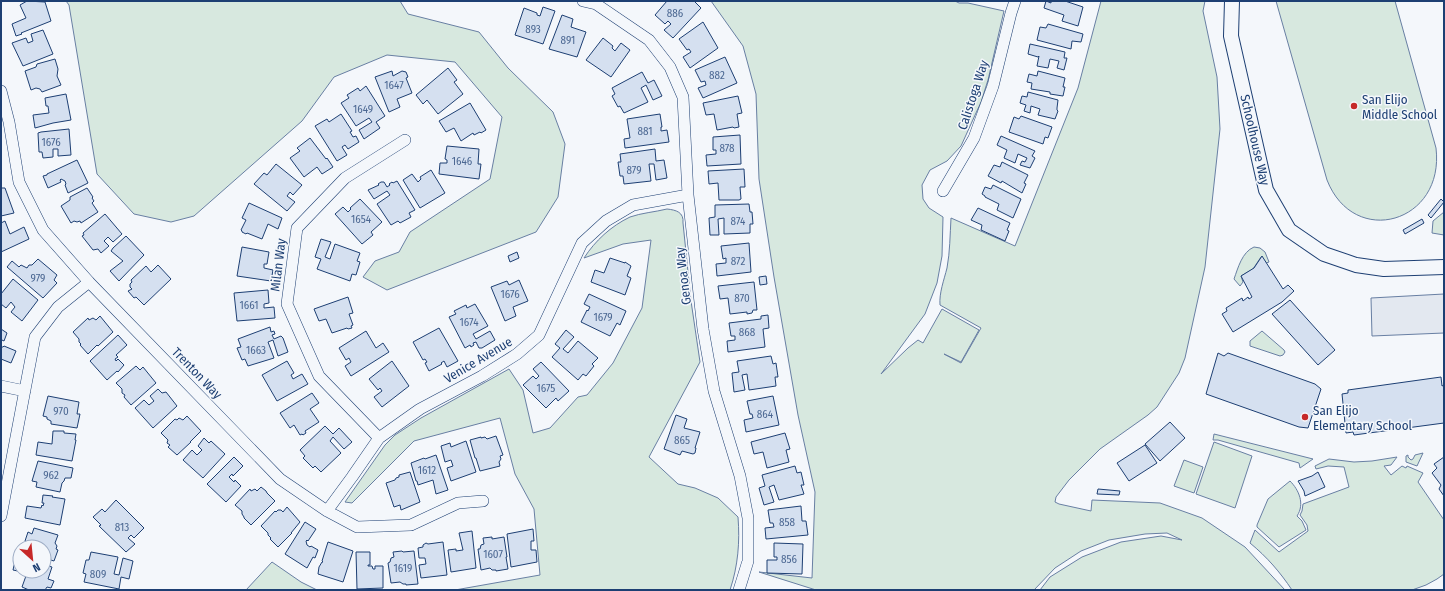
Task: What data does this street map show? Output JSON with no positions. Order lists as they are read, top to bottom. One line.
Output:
{"streets":{"street":["Calistoga Way","Schoolhouse Way","Milan Way","Genoa Way","Venice Avenue","Trenton Way"]},"crossings":[["Milan Way","Venice Avenue"],["Genoa Way","Venice Avenue"],["Venice Avenue","Trenton Way"]],"places":["San Elijo Middle School","San Elijo Elementary School"],"house_numbers":["886","893","891","882","1647","1649","881","1676","878","1646","879","1654","874","872","979","1676","870","1661","1679","1674","868","1663","1675","970","864","865","1612","962","858","813","1607","856","1619","809"],"north":"bottom right"}
